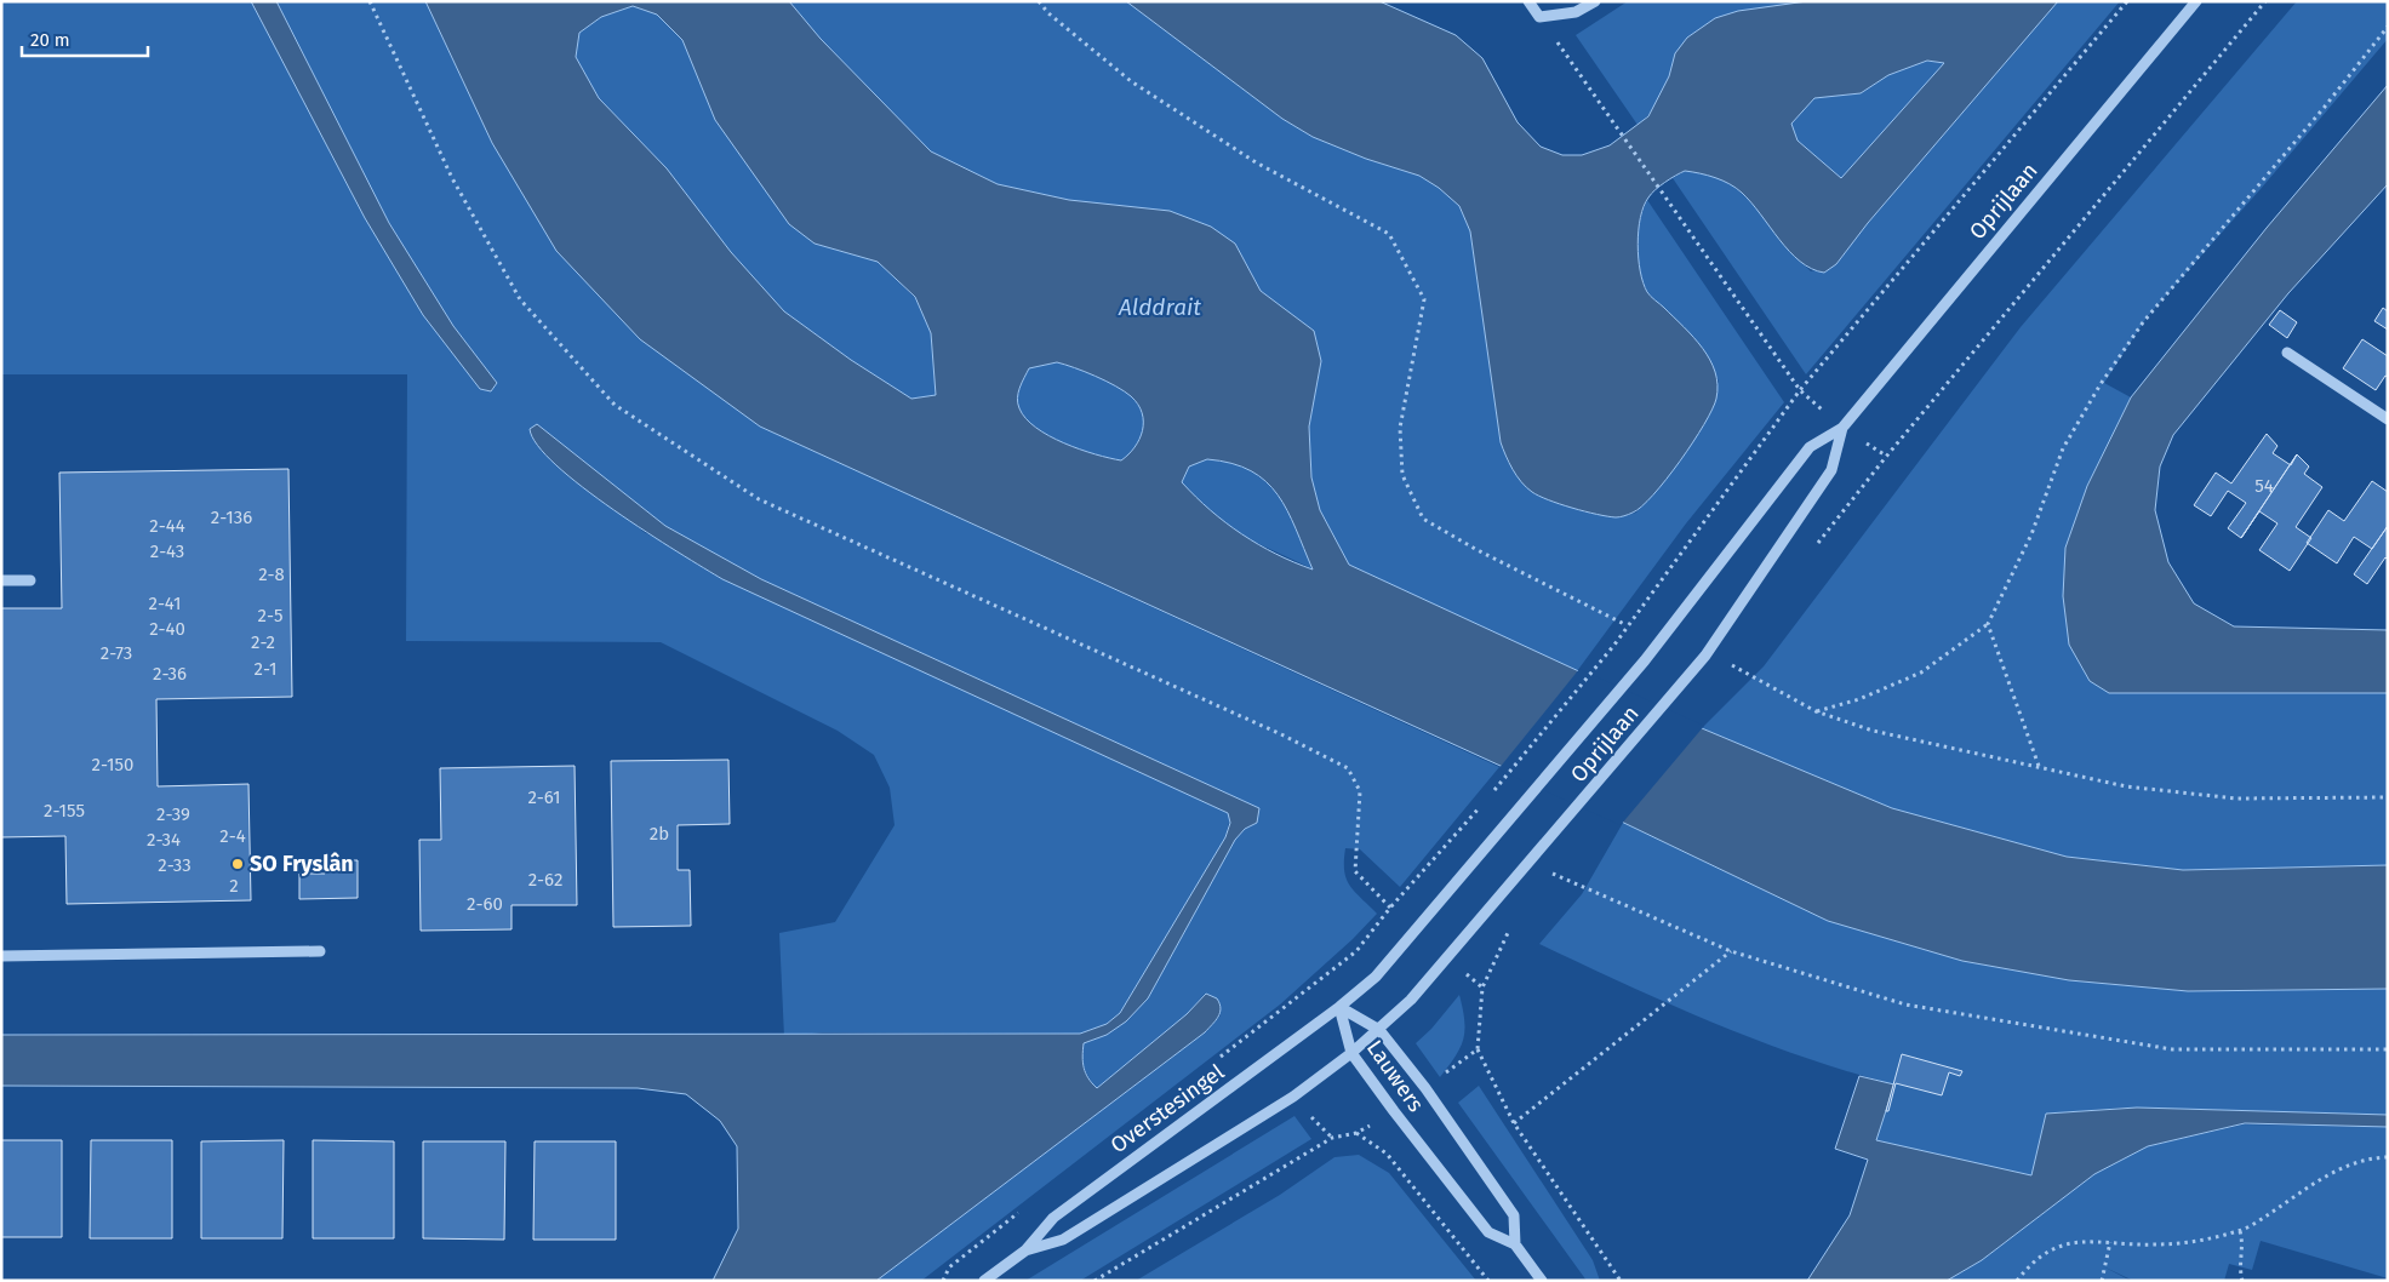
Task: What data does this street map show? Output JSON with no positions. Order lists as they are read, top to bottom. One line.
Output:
{"streets":{"street":["Oprijlaan","Lauwers","Overstesingel"]},"crossings":[["Oprijlaan","Lauwers"],["Oprijlaan","Overstesingel"],["Lauwers","Overstesingel"]],"water":["Alddrait"],"places":["SO Fryslân"],"house_numbers":["54","2-136","2-44","2-43","2-8","2-41","2-5","2-40","2-2","2-73","2-1","2-36","2-150","2-61","2-155","2-39","2b","2-4","2-34","2-33","2-62","2","2-60"],"scale_bar":"20 m"}
